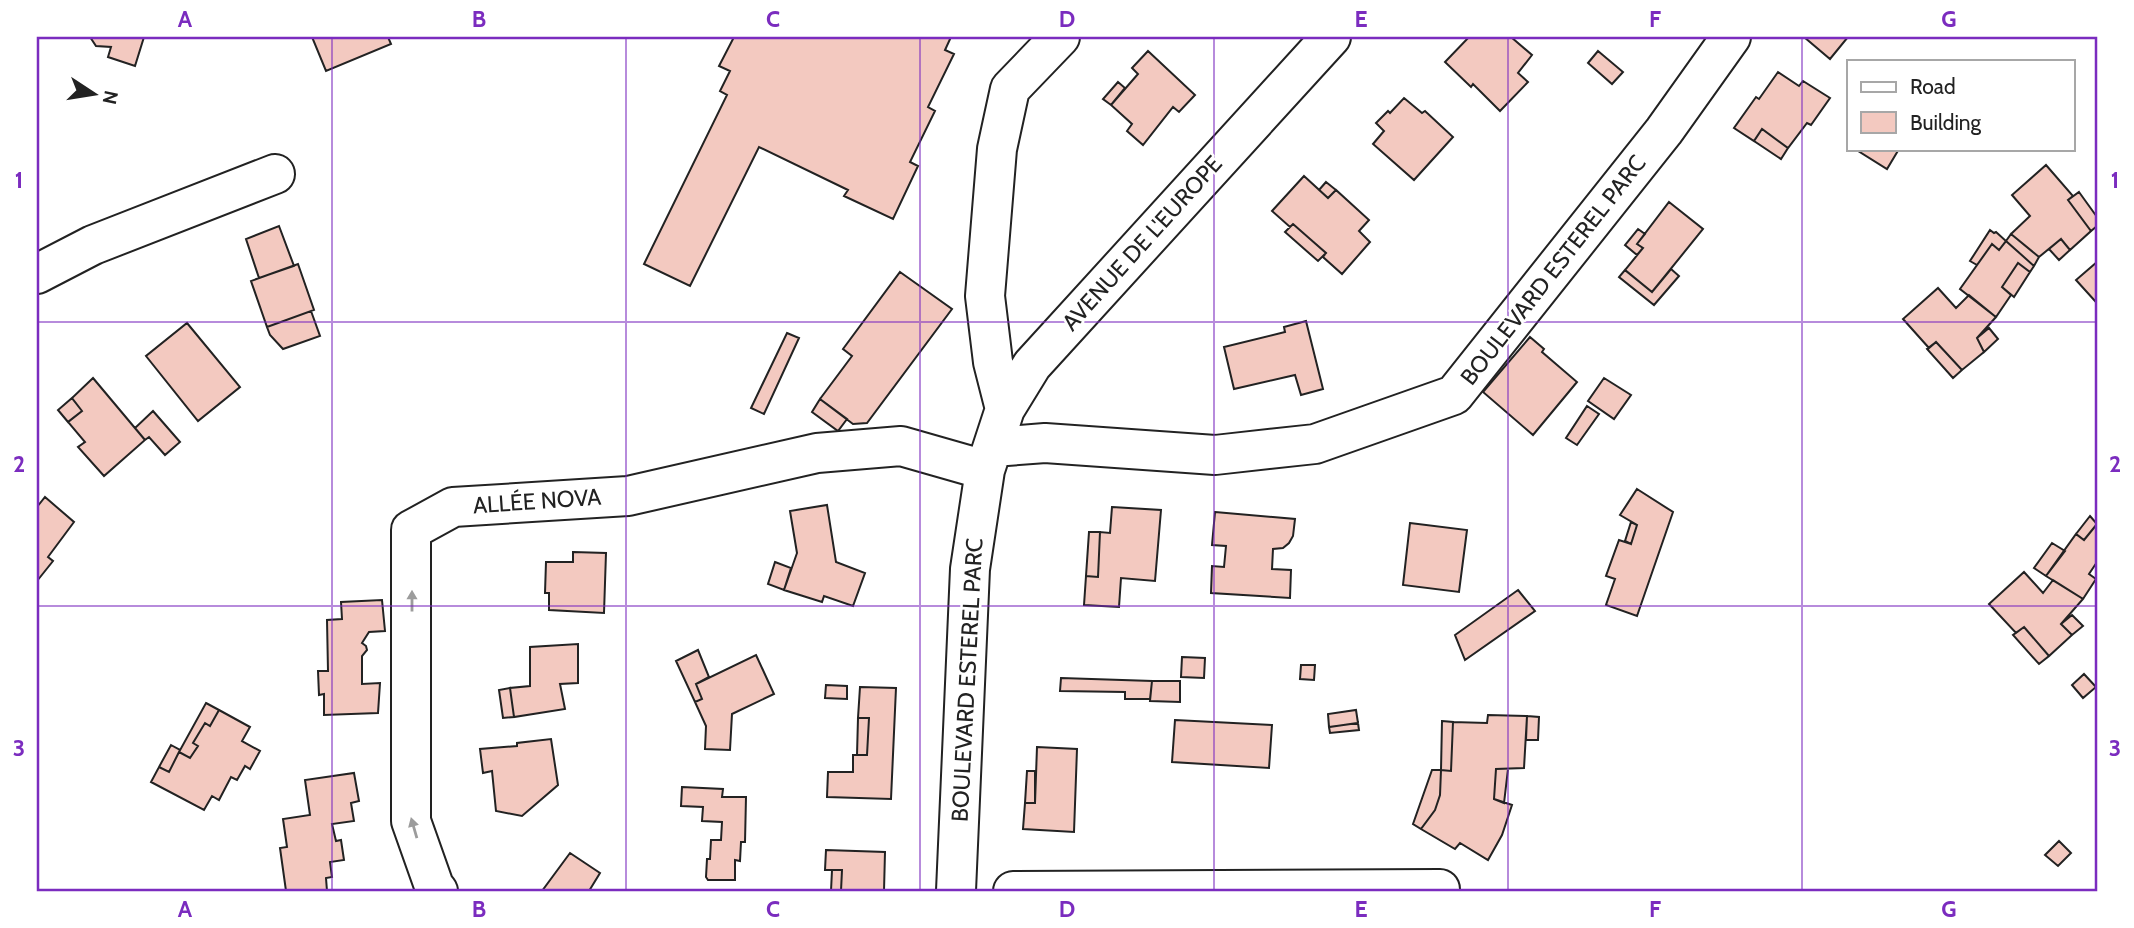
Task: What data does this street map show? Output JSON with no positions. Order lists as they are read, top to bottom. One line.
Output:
{"streets":{"street":["AVENUE DE L'EUROPE","BOULEVARD ESTEREL PARC","ALLÉE NOVA"]},"crossings":[["AVENUE DE L'EUROPE","BOULEVARD ESTEREL PARC"],["AVENUE DE L'EUROPE","ALLÉE NOVA"],["BOULEVARD ESTEREL PARC","ALLÉE NOVA"]],"legend":["Road","Building"],"north":"right","grid":{"columns":["A","B","C","D","E","F","G"],"rows":["1","2","3"]}}
